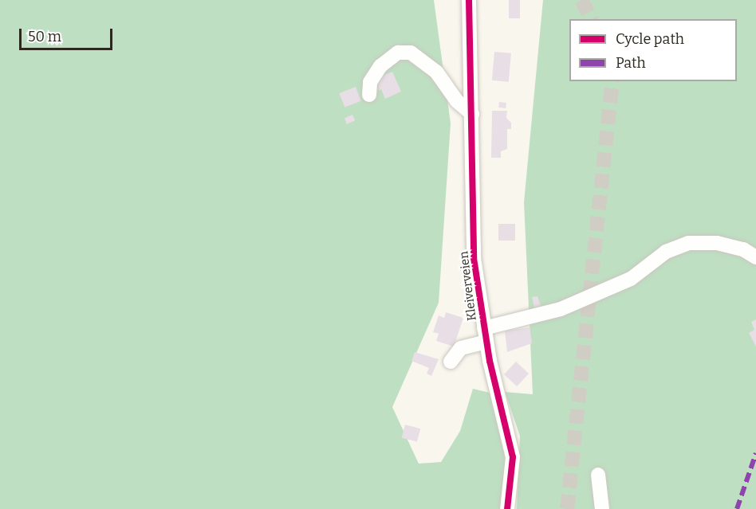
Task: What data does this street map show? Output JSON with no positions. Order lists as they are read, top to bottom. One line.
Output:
{"streets":{"street":["Kleiverveien"]},"legend":["Cycle path","Path"],"scale_bar":"50 m"}
